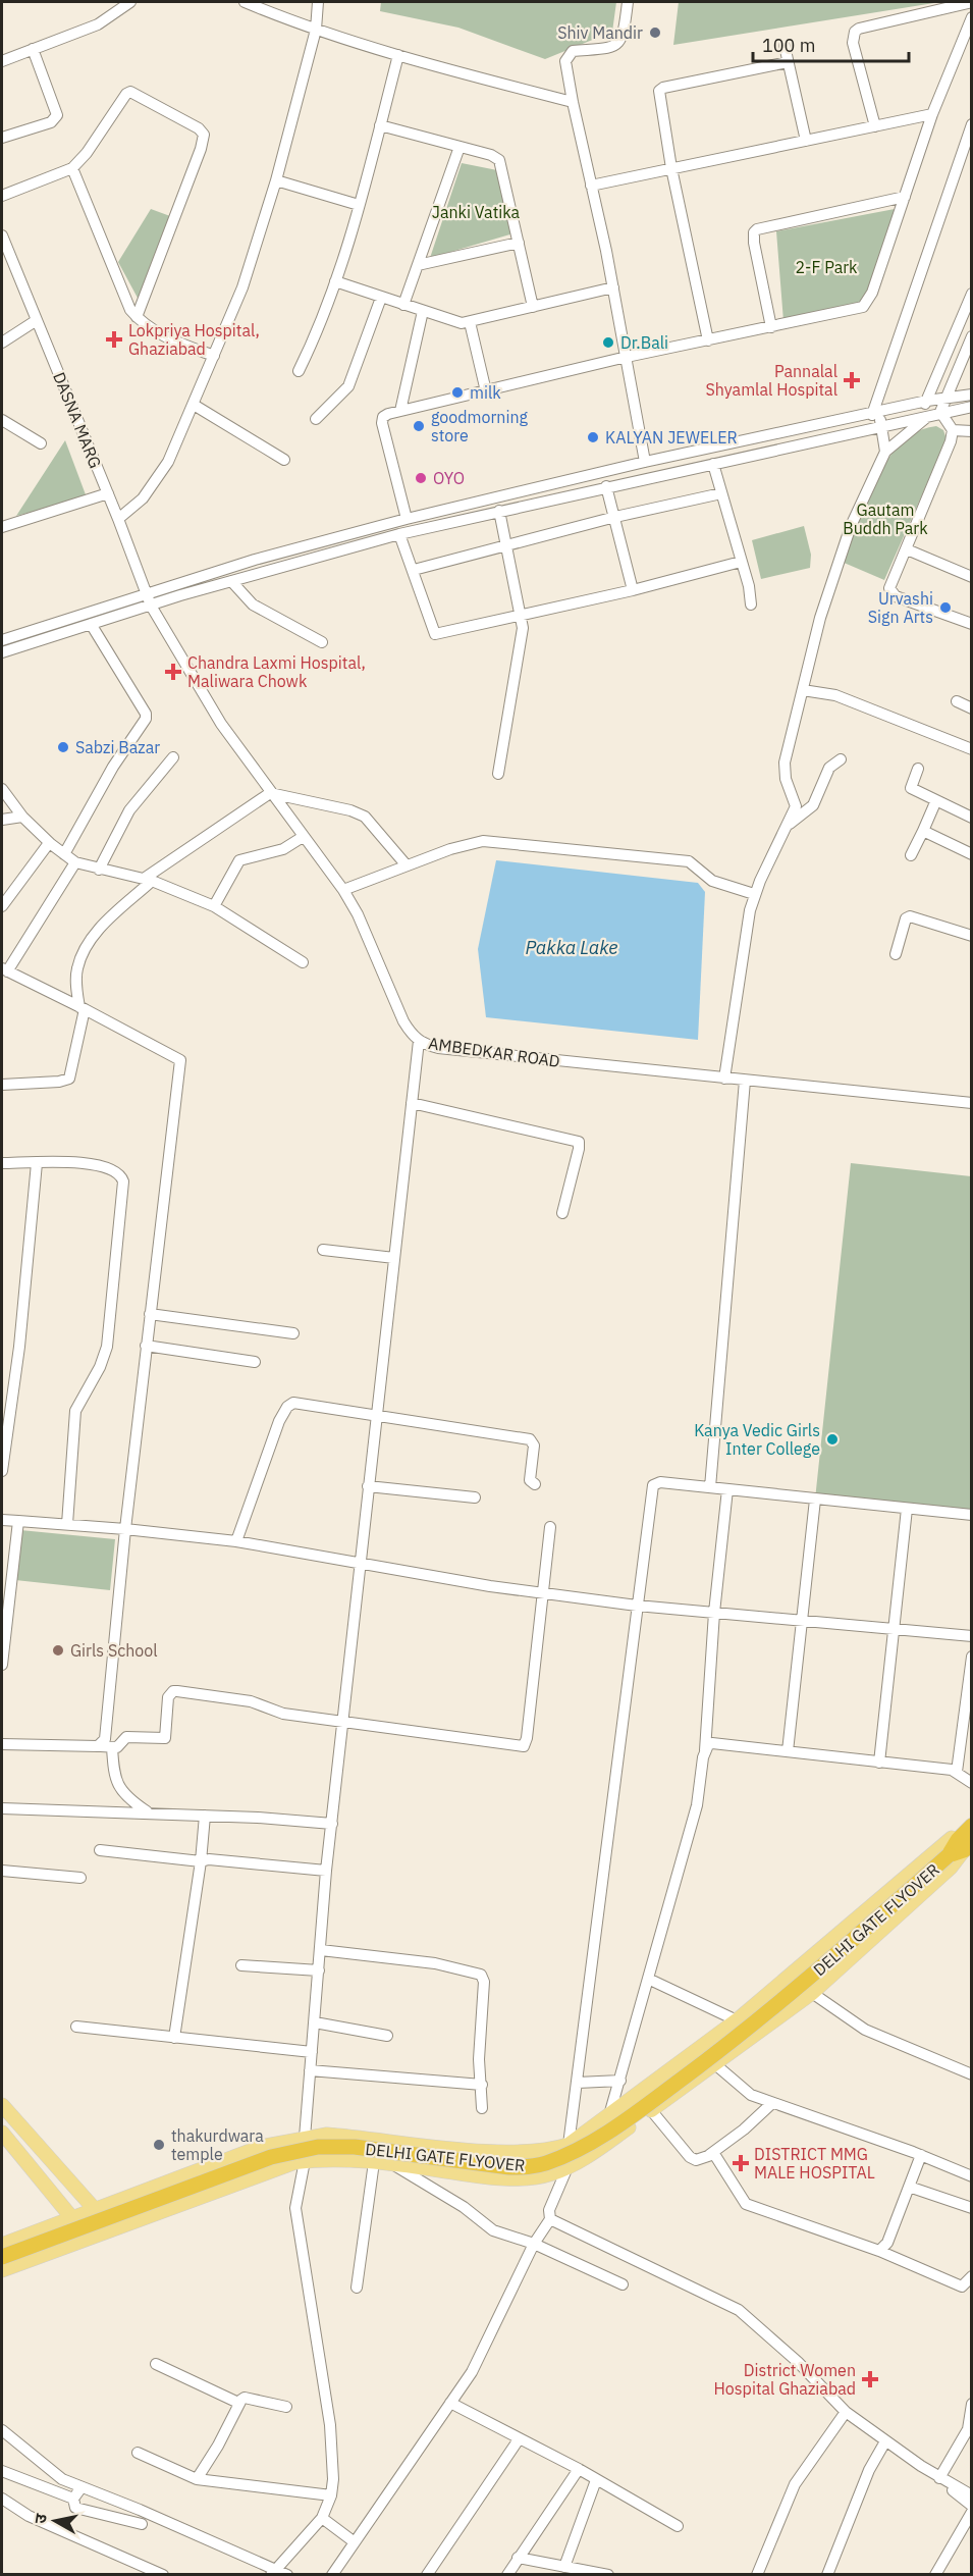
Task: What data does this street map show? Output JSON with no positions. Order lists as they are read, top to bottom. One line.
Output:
{"streets":{"highway":["DELHI GATE FLYOVER"],"street":["DASNA MARG","AMBEDKAR ROAD"]},"crossings":[["DASNA MARG","AMBEDKAR ROAD"]],"water":["Pakka Lake"],"parks":["Janki Vatika","2-F Park","Gautam Buddh Park"],"places":{"other":["Shiv Mandir","Dr.Bali","milk","goodmorning store","KALYAN JEWELER","OYO","Urvashi Sign Arts","Sabzi Bazar","Kanya Vedic Girls Inter College","Girls School","thakurdwara temple"],"health":["Lokpriya Hospital, Ghaziabad","Pannalal Shyamlal Hospital","Chandra Laxmi Hospital, Maliwara Chowk","DISTRICT MMG MALE HOSPITAL","District Women Hospital Ghaziabad"]},"scale_bar":"100 m","north":"left"}
